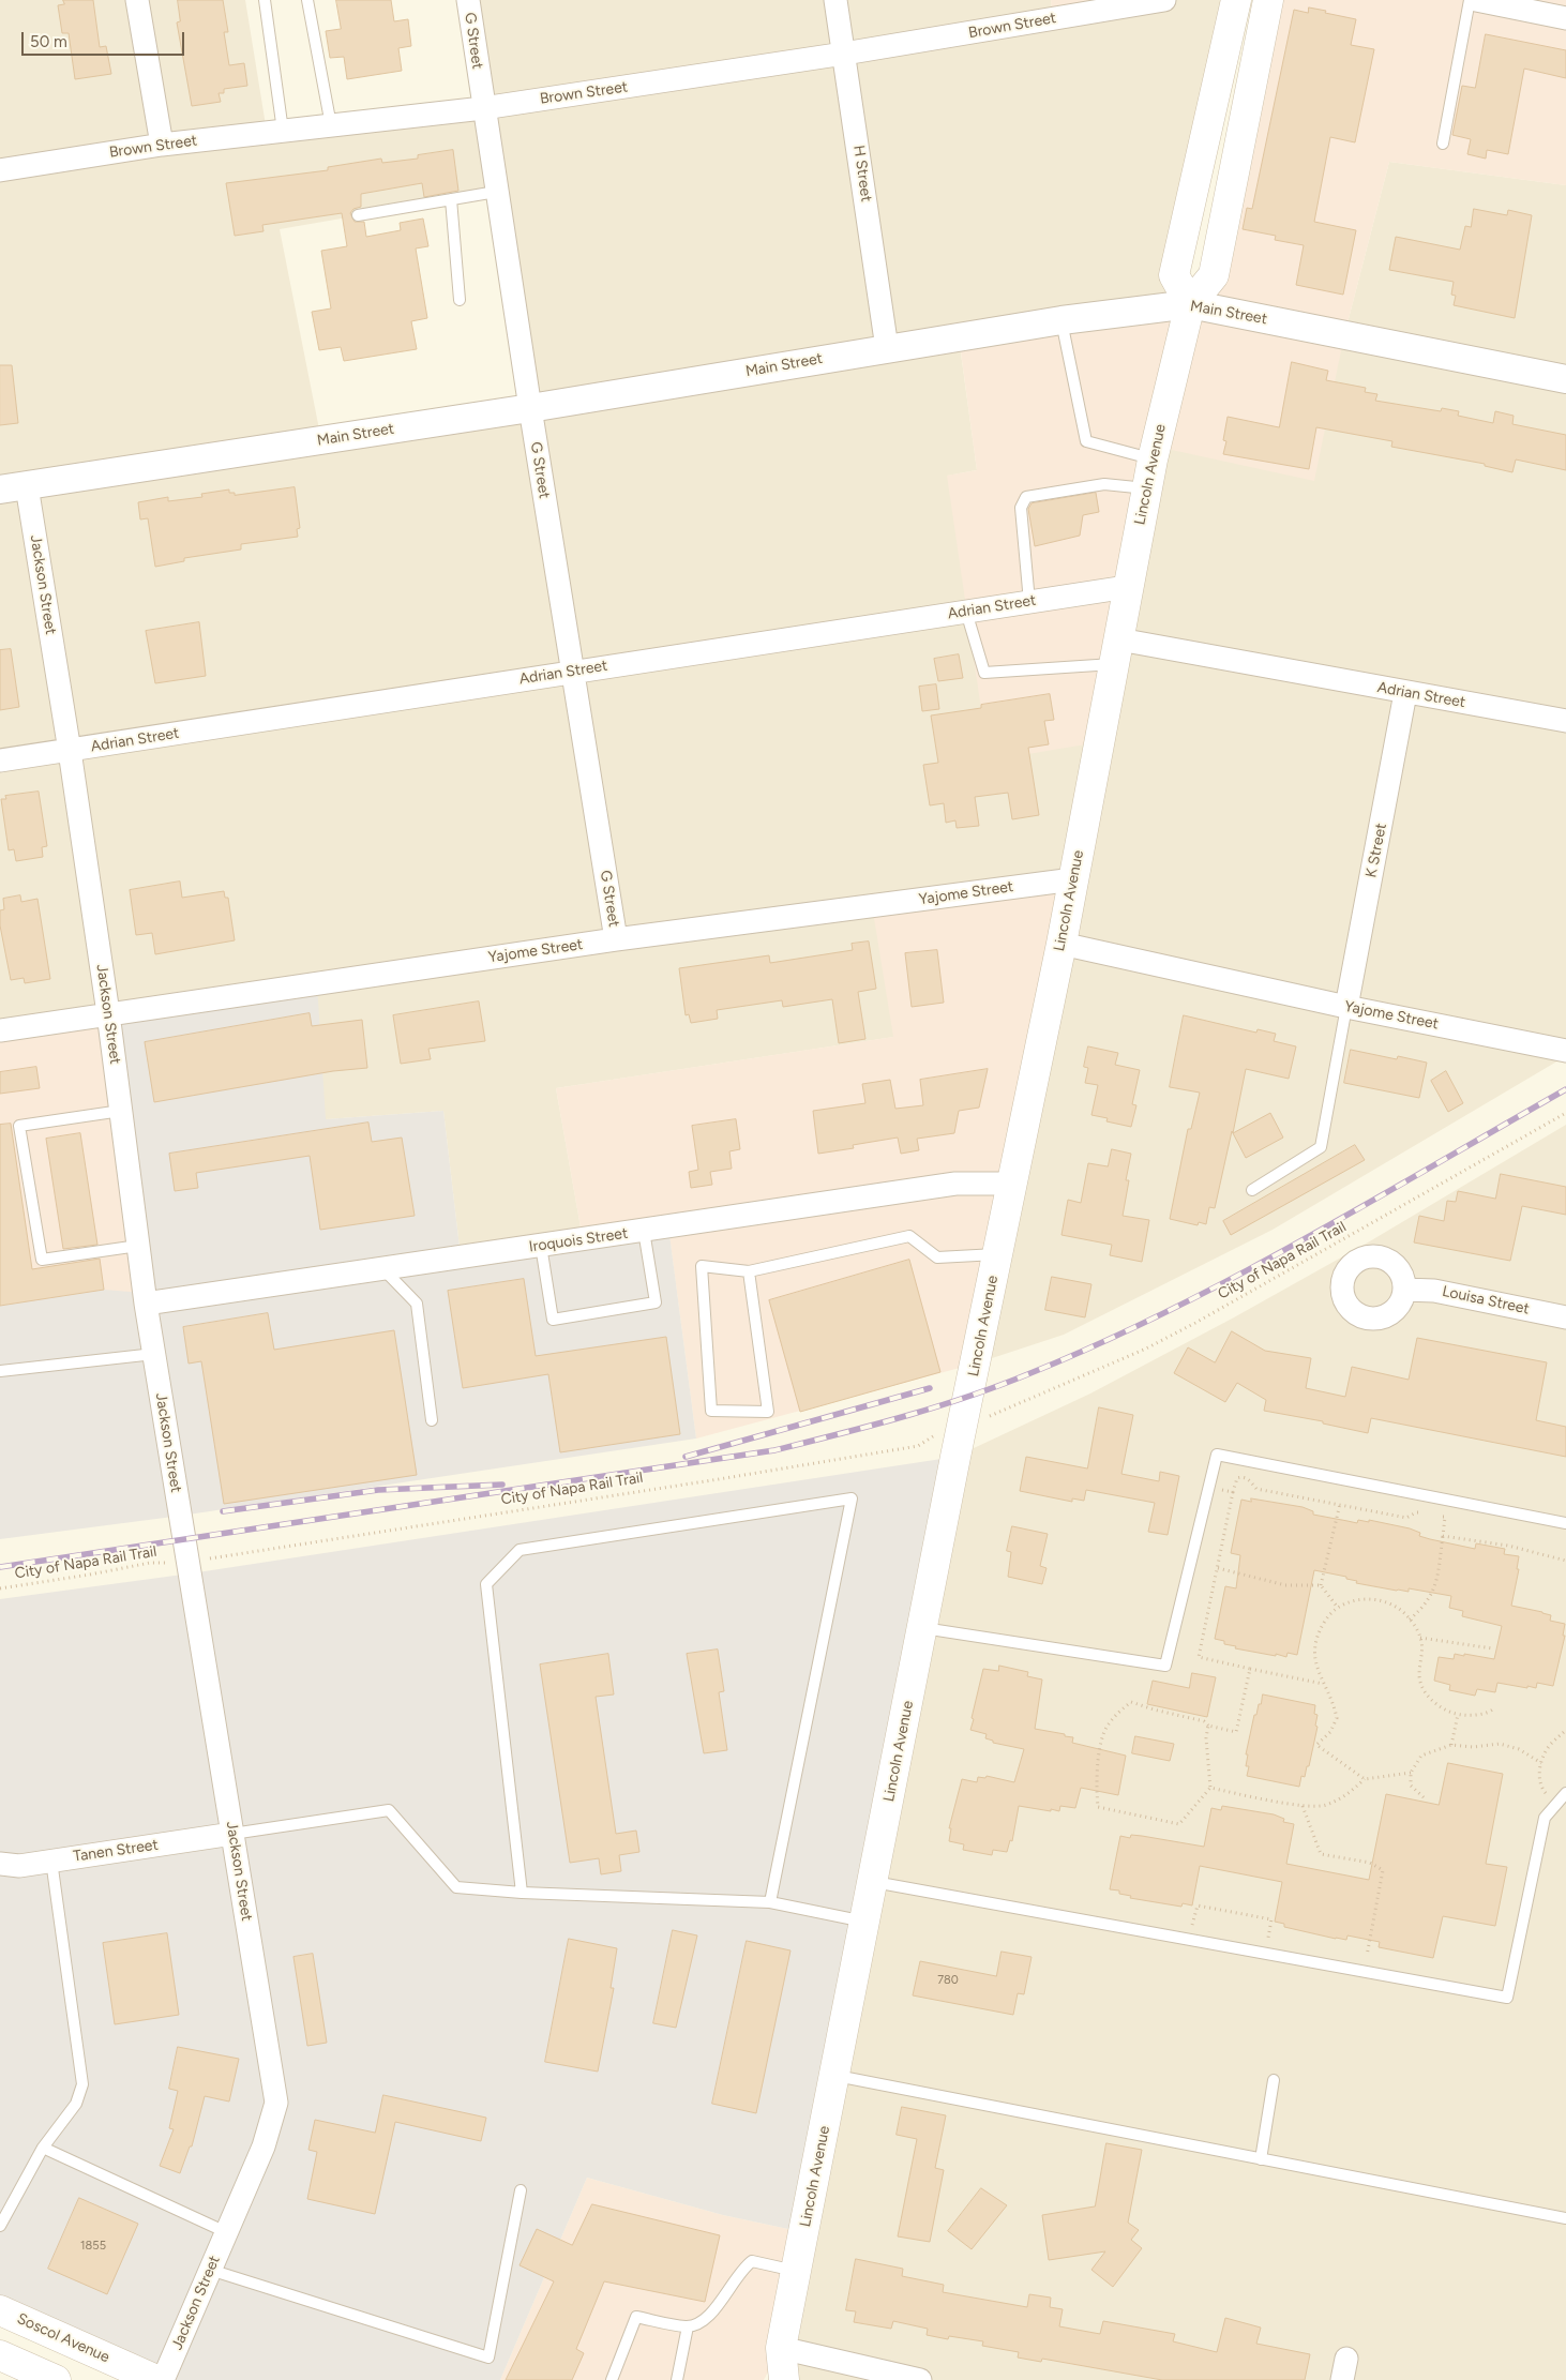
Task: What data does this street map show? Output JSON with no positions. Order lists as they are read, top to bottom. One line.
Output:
{"streets":{"main road":["Lincoln Avenue","Soscol Avenue"],"street":["Brown Street","G Street","H Street","Main Street","Jackson Street","Adrian Street","K Street","Yajome Street","Iroquois Street","Louisa Street","Tanen Street"],"path":["City of Napa Rail Trail"]},"crossings":[["Brown Street","G Street"],["Brown Street","H Street"],["G Street","Main Street"],["G Street","Adrian Street"],["G Street","Yajome Street"],["H Street","Main Street"],["Main Street","Lincoln Avenue"],["Main Street","Jackson Street"],["Lincoln Avenue","Adrian Street"],["Lincoln Avenue","Yajome Street"],["Lincoln Avenue","Iroquois Street"],["Jackson Street","Adrian Street"],["Jackson Street","Yajome Street"],["Jackson Street","Iroquois Street"],["Jackson Street","Tanen Street"],["Adrian Street","K Street"],["K Street","Yajome Street"]],"house_numbers":["780","1855"],"scale_bar":"50 m"}
